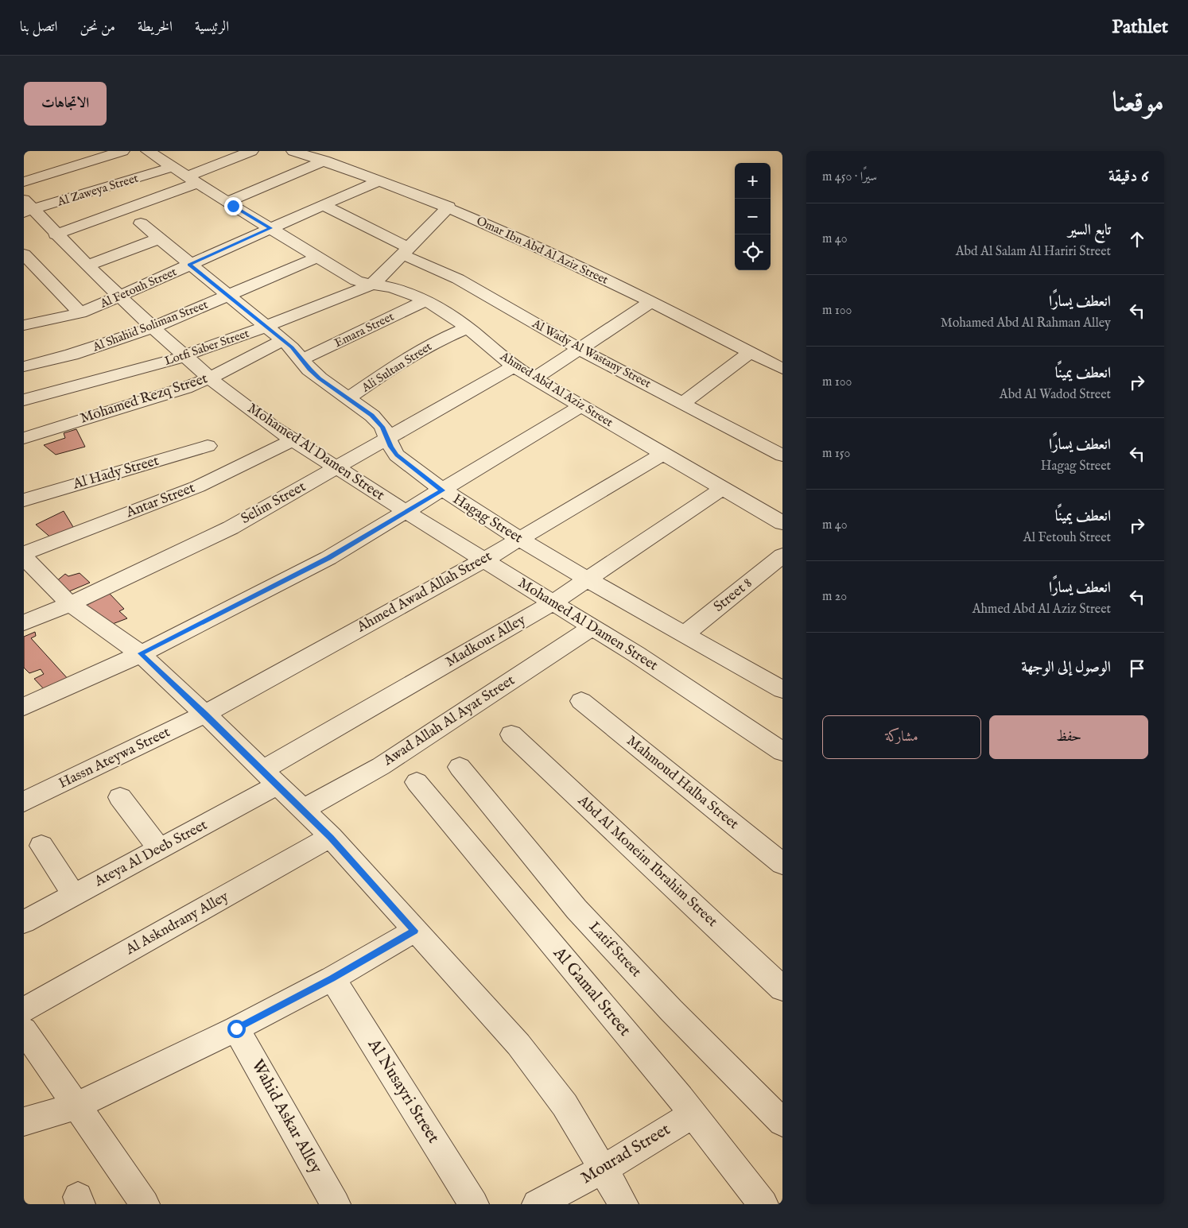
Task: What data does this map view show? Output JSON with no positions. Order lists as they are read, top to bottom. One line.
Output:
{"streets":{"street":["Al Zaweya Street","Omar Ibn Abd Al Aziz Street","Al Fetouh Street","Al Shahid Soliman Street","Emara Street","Lotfi Saber Street","Al Wady Al Wastany Street","Ali Sultan Street","Ahmed Abd Al Aziz Street","Mohamed Rezq Street","Mohamed Al Damen Street","Al Hady Street","Antar Street","Selim Street","Hagag Street","Ahmed Awad Allah Street","Street 8","Madkour Alley","Awad Allah Al Ayat Street","Hassn Ateywa Street","Mahmoud Halba Street","Ateya Al Deeb Street","Abd Al Moneim Ibrahim Street","Al Askndrany Alley","Latif Street","Al Gamal Street","Al Nusayri Street","Wahid Askar Alley","Mourad Street"]},"crossings":[["Al Zaweya Street","Ahmed Abd Al Aziz Street"],["Al Zaweya Street","Mohamed Al Damen Street"],["Omar Ibn Abd Al Aziz Street","Al Fetouh Street"],["Omar Ibn Abd Al Aziz Street","Lotfi Saber Street"],["Al Fetouh Street","Al Wady Al Wastany Street"],["Al Fetouh Street","Ahmed Abd Al Aziz Street"],["Al Fetouh Street","Mohamed Al Damen Street"],["Al Fetouh Street","Hagag Street"],["Al Shahid Soliman Street","Ahmed Abd Al Aziz Street"],["Al Shahid Soliman Street","Mohamed Al Damen Street"],["Al Shahid Soliman Street","Hagag Street"],["Emara Street","Ahmed Abd Al Aziz Street"],["Emara Street","Hagag Street"],["Lotfi Saber Street","Al Wady Al Wastany Street"],["Lotfi Saber Street","Ahmed Abd Al Aziz Street"],["Lotfi Saber Street","Mohamed Al Damen Street"],["Lotfi Saber Street","Hagag Street"],["Ali Sultan Street","Ahmed Abd Al Aziz Street"],["Ali Sultan Street","Hagag Street"],["Ahmed Abd Al Aziz Street","Selim Street"],["Ahmed Abd Al Aziz Street","Ahmed Awad Allah Street"],["Ahmed Abd Al Aziz Street","Madkour Alley"],["Mohamed Rezq Street","Mohamed Al Damen Street"],["Mohamed Rezq Street","Hagag Street"],["Mohamed Al Damen Street","Antar Street"],["Mohamed Al Damen Street","Selim Street"],["Mohamed Al Damen Street","Ahmed Awad Allah Street"],["Mohamed Al Damen Street","Madkour Alley"],["Mohamed Al Damen Street","Awad Allah Al Ayat Street"],["Selim Street","Hagag Street"],["Hagag Street","Ahmed Awad Allah Street"],["Hagag Street","Street 8"],["Hagag Street","Madkour Alley"],["Ahmed Awad Allah Street","Hassn Ateywa Street"],["Madkour Alley","Ateya Al Deeb Street"],["Al Gamal Street","Mourad Street"]],"page":{"header":"Pathlet","nav":["الرئيسية","الخريطة","من نحن","اتصل بنا"],"title":"موقعنا","buttons":["الاتجاهات",["حفظ","مشاركة"]],"heading":["6 دقيقة","سيرًا · 450 m"],"map_buttons":["+","−"],"list":[["تابع السير","Abd Al Salam Al Hariri Street","40 m"],["انعطف يسارًا","Mohamed Abd Al Rahman Alley","100 m"],["انعطف يمينًا","Abd Al Wadod Street","100 m"],["انعطف يسارًا","Hagag Street","150 m"],["انعطف يمينًا","Al Fetouh Street","40 m"],["انعطف يسارًا","Ahmed Abd Al Aziz Street","20 m"],"الوصول إلى الوجهة"]}}
